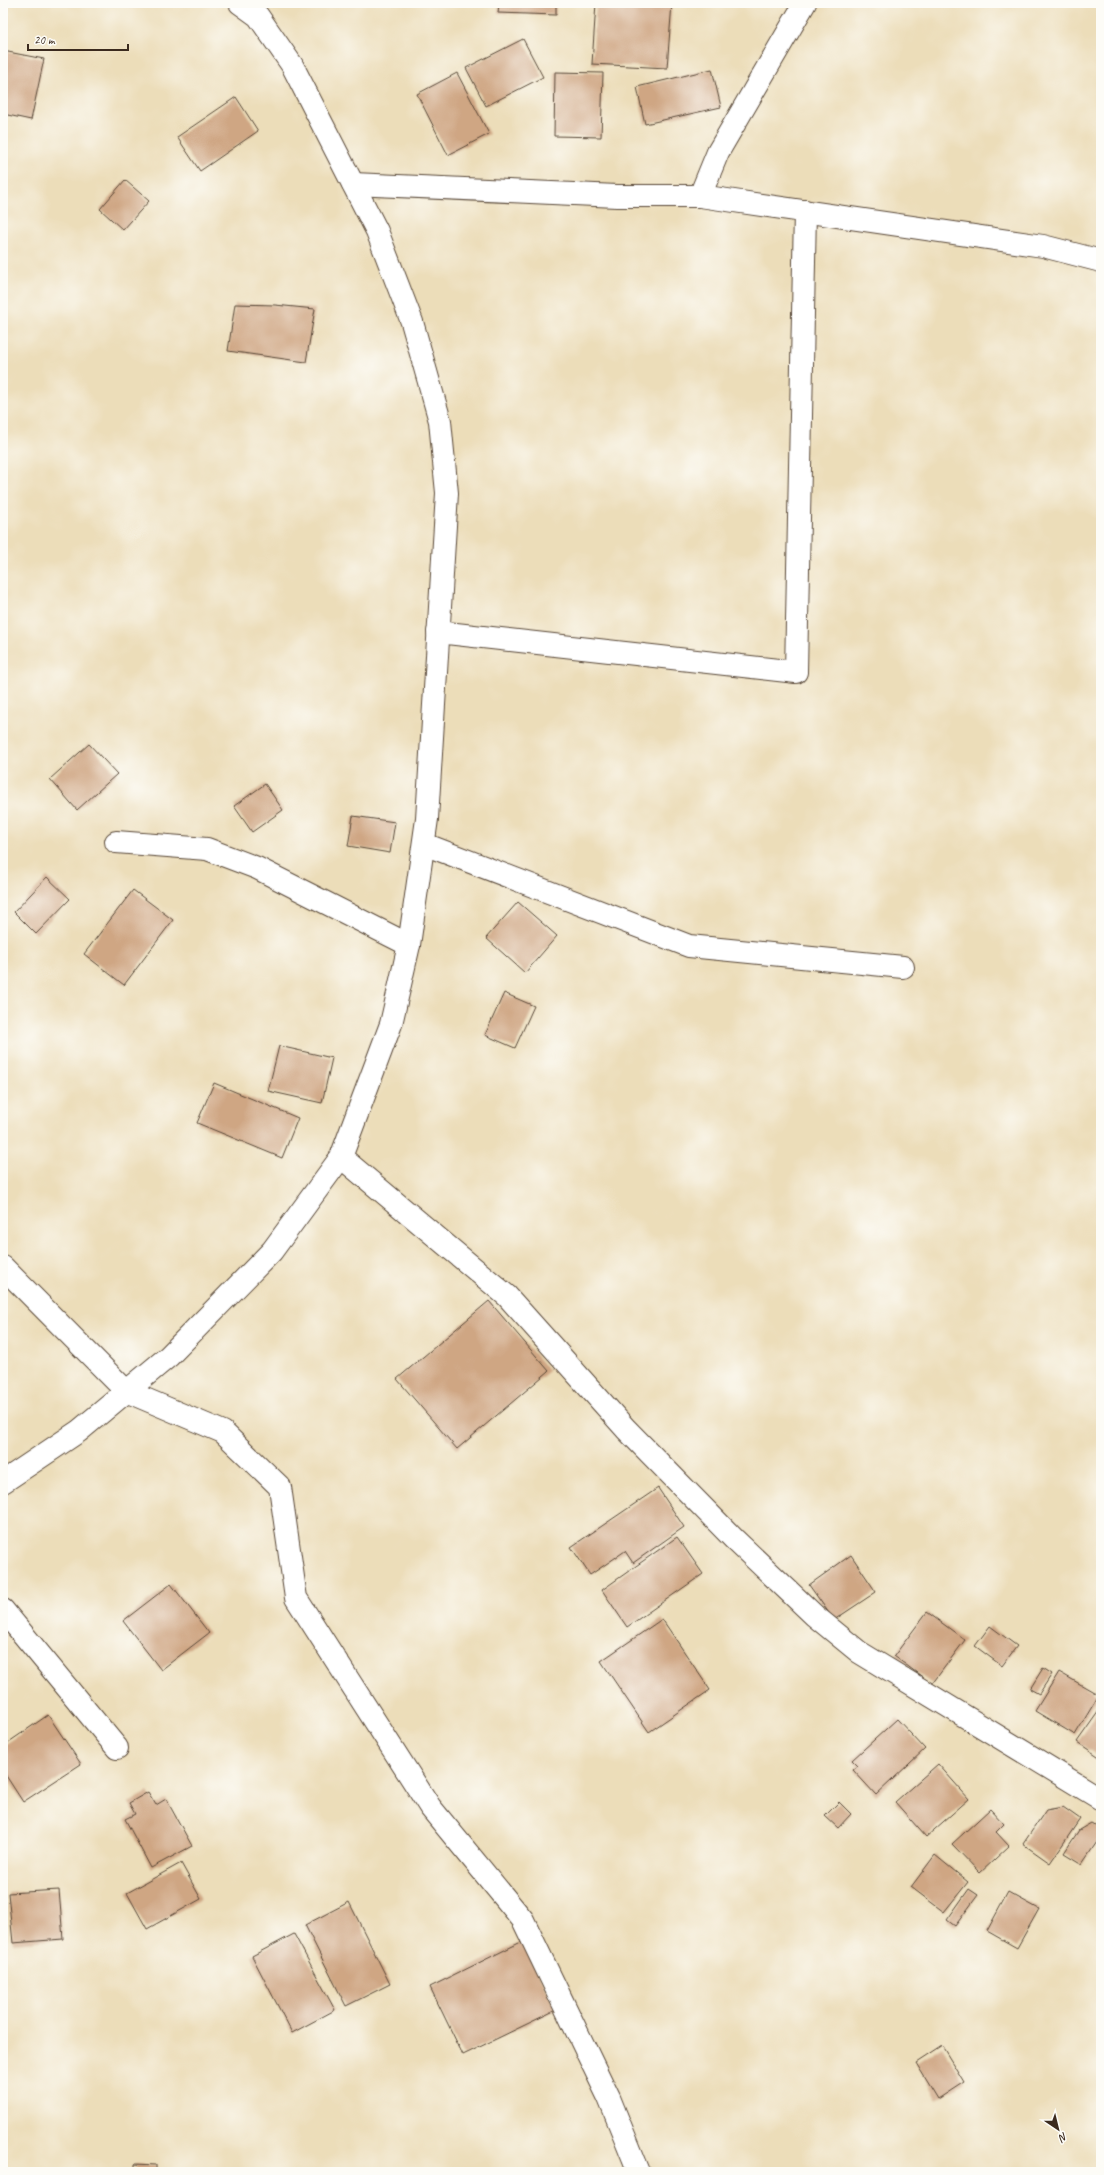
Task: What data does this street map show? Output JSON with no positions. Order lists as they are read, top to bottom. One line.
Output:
{"scale_bar":"20 m","north":"bottom right"}
